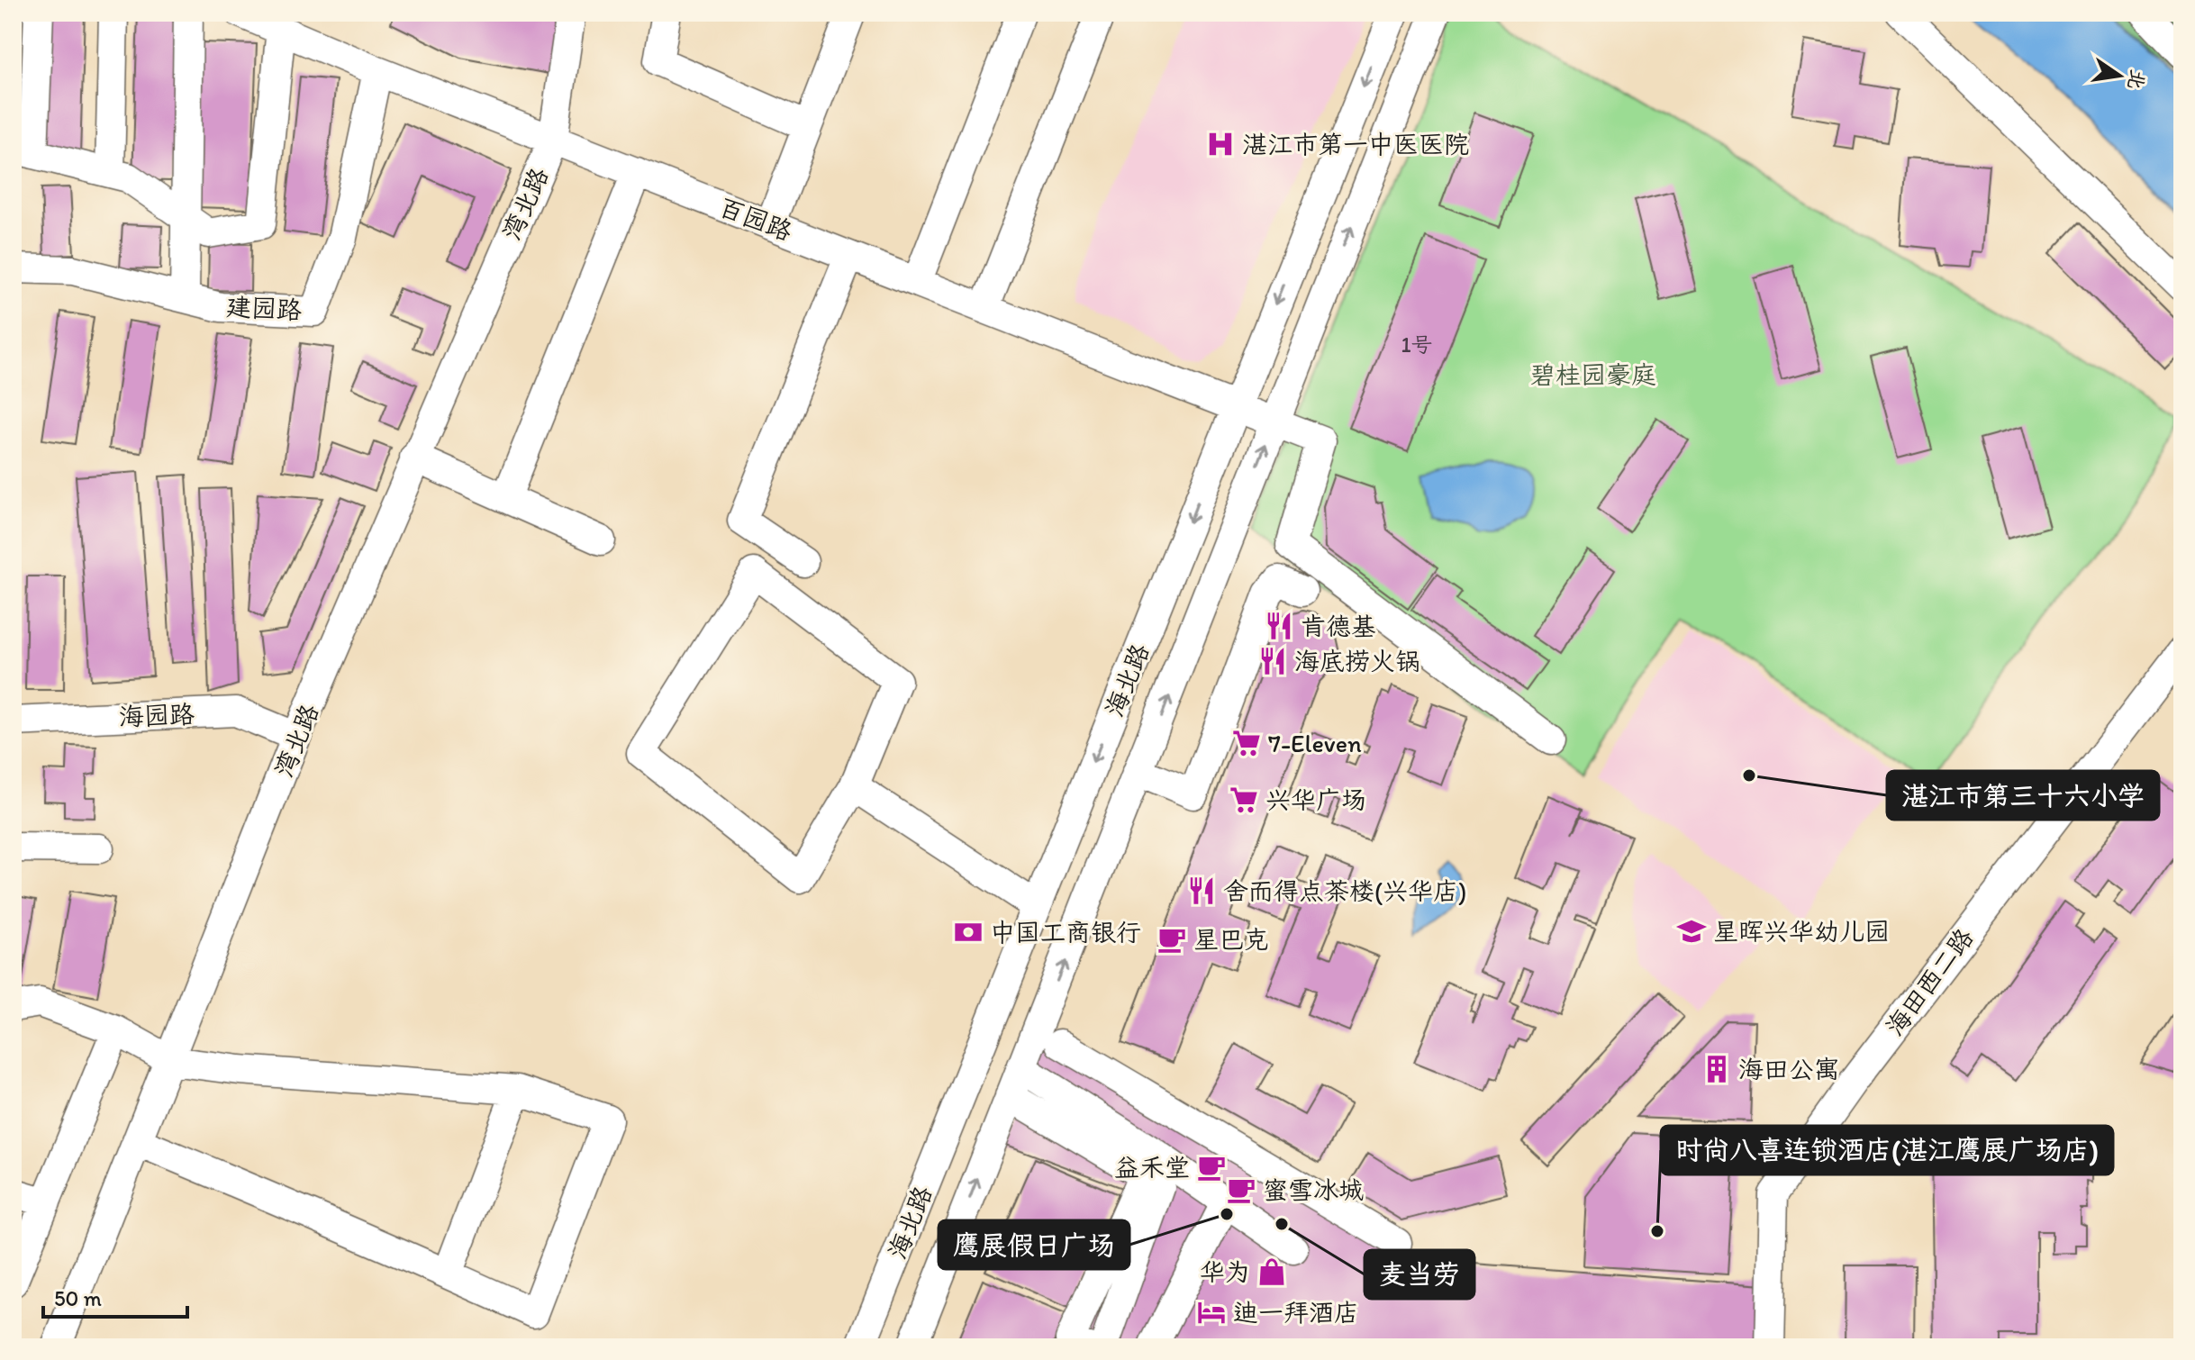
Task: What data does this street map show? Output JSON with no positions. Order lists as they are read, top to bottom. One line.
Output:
{"streets":{"street":["湾北路","百园路","建园路","海北路","海园路","海田西二路"]},"crossings":[["湾北路","百园路"],["湾北路","海园路"],["百园路","建园路"],["百园路","海北路"]],"parks":["碧桂园豪庭"],"places":{"hospital":["湛江市第一中医医院"],"restaurant":["肯德基","海底捞火锅","舍而得点茶楼(兴华店)"],"supermarket":["7-Eleven","兴华广场"],"other":["湛江市第三十六小学","鹰展假日广场","麦当劳","时尚八喜连锁酒店(湛江鹰展广场店)"],"school or university":["星晖兴华幼儿园"],"bank":["中国工商银行"],"cafe":["星巴克","益禾堂","蜜雪冰城"],"building":["海田公寓"],"shop":["华为"],"hotel":["迪一拜酒店"]},"house_numbers":["1号"],"scale_bar":"50 m","north":"right"}
